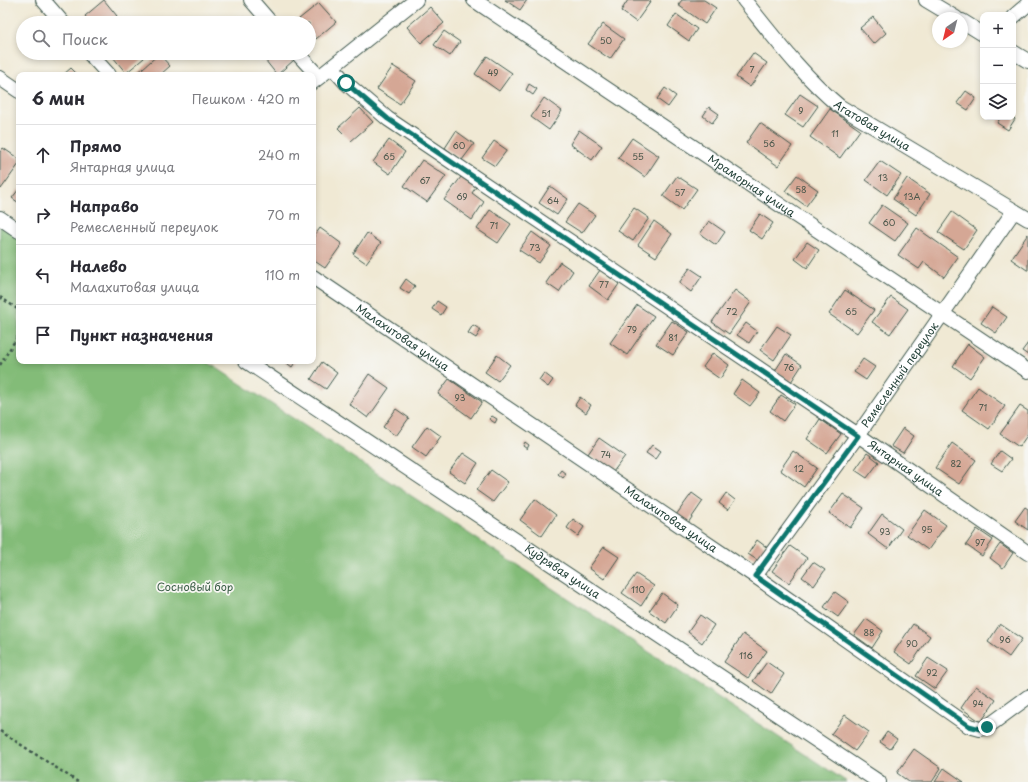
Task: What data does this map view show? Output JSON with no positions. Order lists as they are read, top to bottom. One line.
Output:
{"streets":{"street":["Агатовая улица","Мраморная улица","Малахитовая улица","Ремесленный переулок","Янтарная улица","Кудрявая улица"]},"crossings":[["Агатовая улица","Ремесленный переулок"],["Мраморная улица","Ремесленный переулок"],["Малахитовая улица","Ремесленный переулок"],["Ремесленный переулок","Янтарная улица"]],"parks":["Сосновый бор"],"house_numbers":["50","7","49","9","51","11","56","60","65","55","13","67","58","57","69","13А","64","60","71","73","77","72","65","79","81","76","93","71","74","82","12","95","93","97","110","88","96","90","116","92","94"],"north":"bottom left","page":{"map_buttons":["+","−"],"search":"Поиск","heading":["6 мин","Пешком · 420 m"],"list":[["Прямо","Янтарная улица","240 m"],["Направо","Ремесленный переулок","70 m"],["Налево","Малахитовая улица","110 m"],"Пункт назначения"]}}
